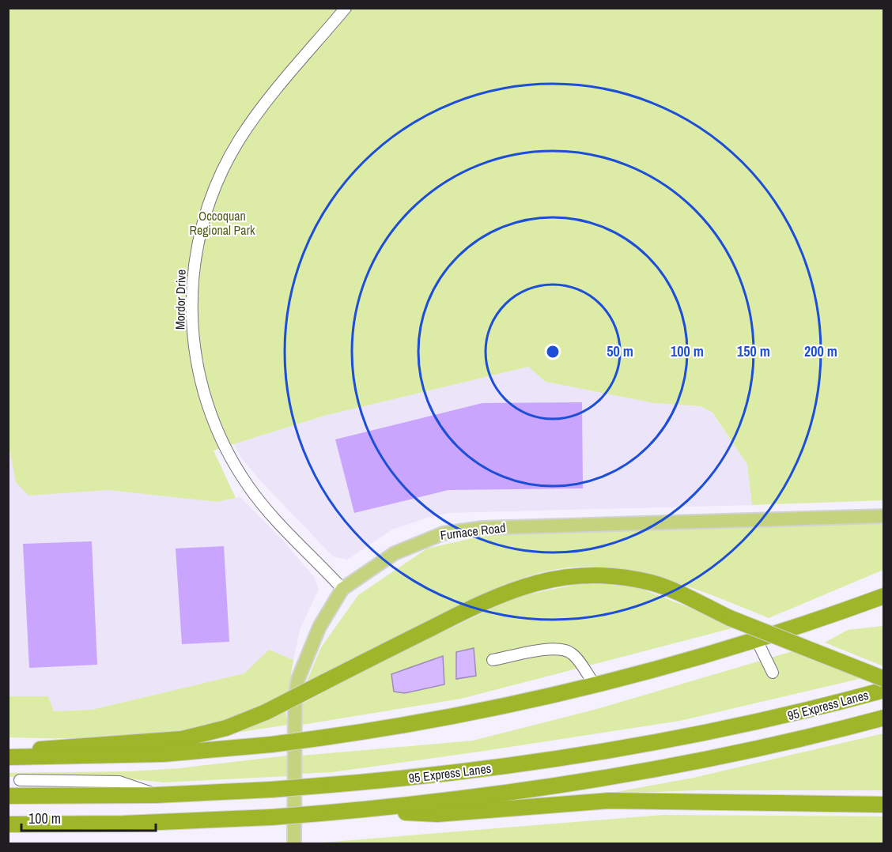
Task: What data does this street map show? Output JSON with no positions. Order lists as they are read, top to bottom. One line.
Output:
{"streets":{"highway":["95 Express Lanes"],"main road":["Furnace Road"],"street":["Mordor Drive"]},"crossings":[["Mordor Drive","Furnace Road"]],"parks":["Occoquan Regional Park"],"scale_bar":"100 m","rings":["50 m","100 m","150 m","200 m"]}
